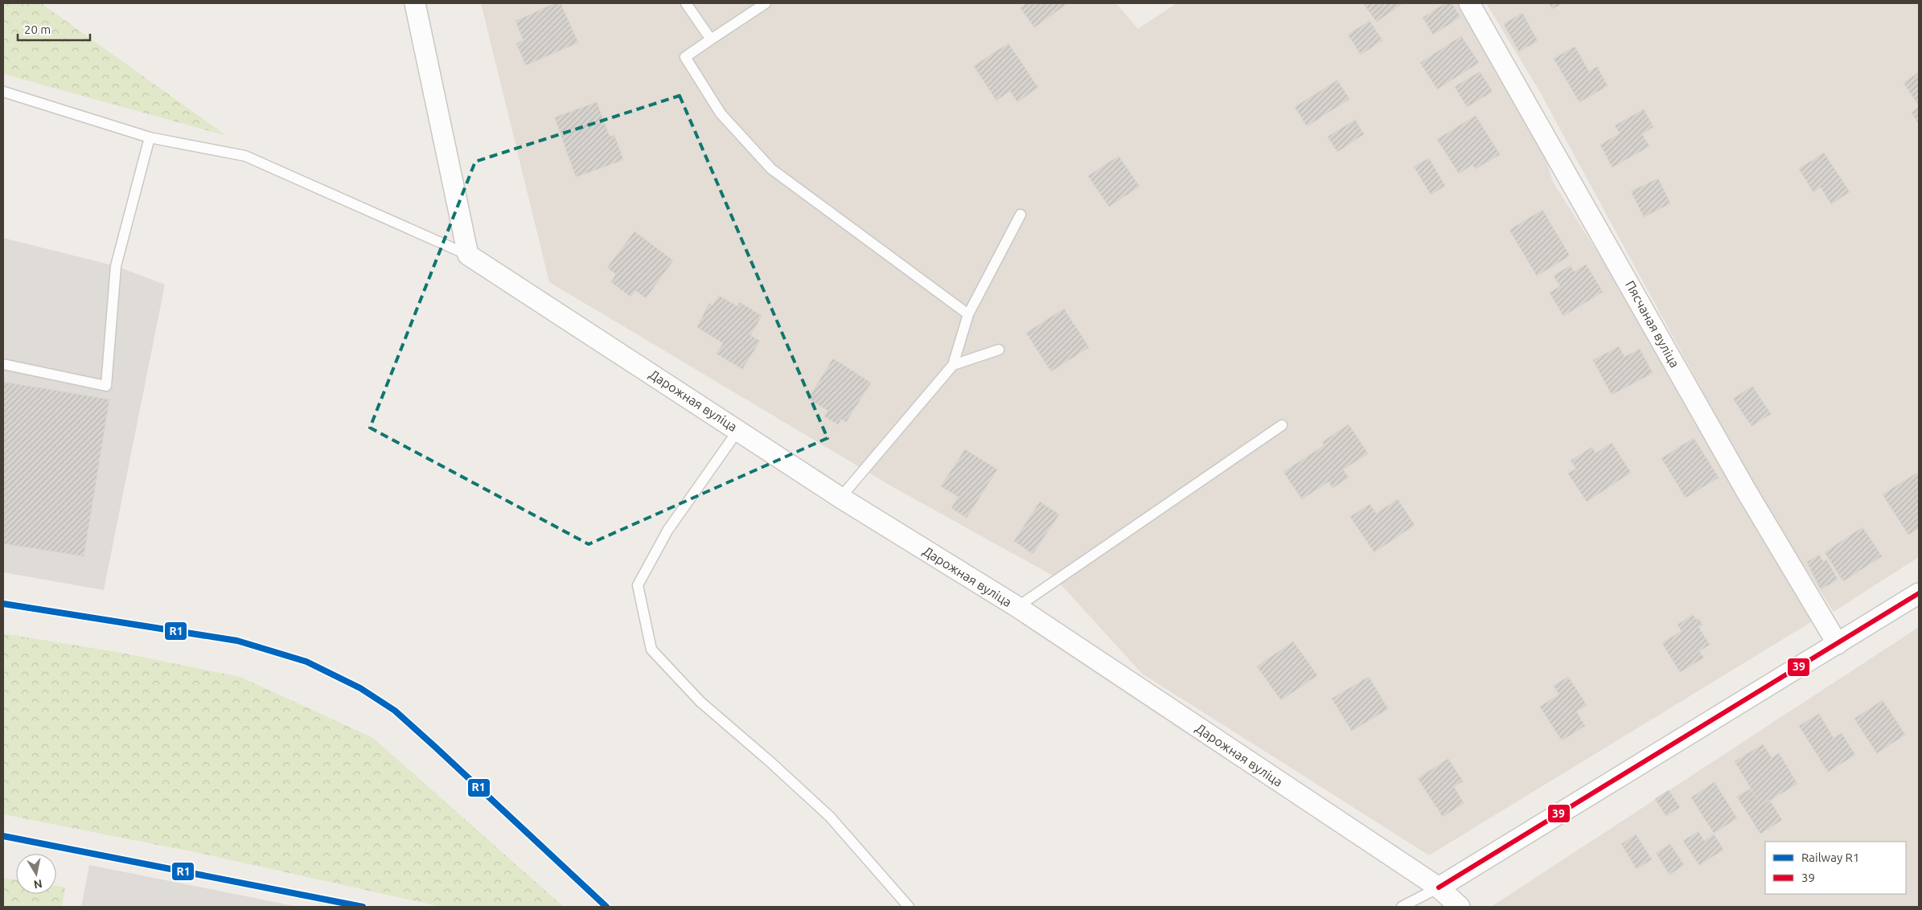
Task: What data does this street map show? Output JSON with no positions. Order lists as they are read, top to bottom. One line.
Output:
{"streets":{"street":["Пясчаная вуліца","Дарожная вуліца"]},"lines":["transit line 39","rail line R1"],"legend":["Railway R1","39"],"scale_bar":"20 m","north":"bottom"}
